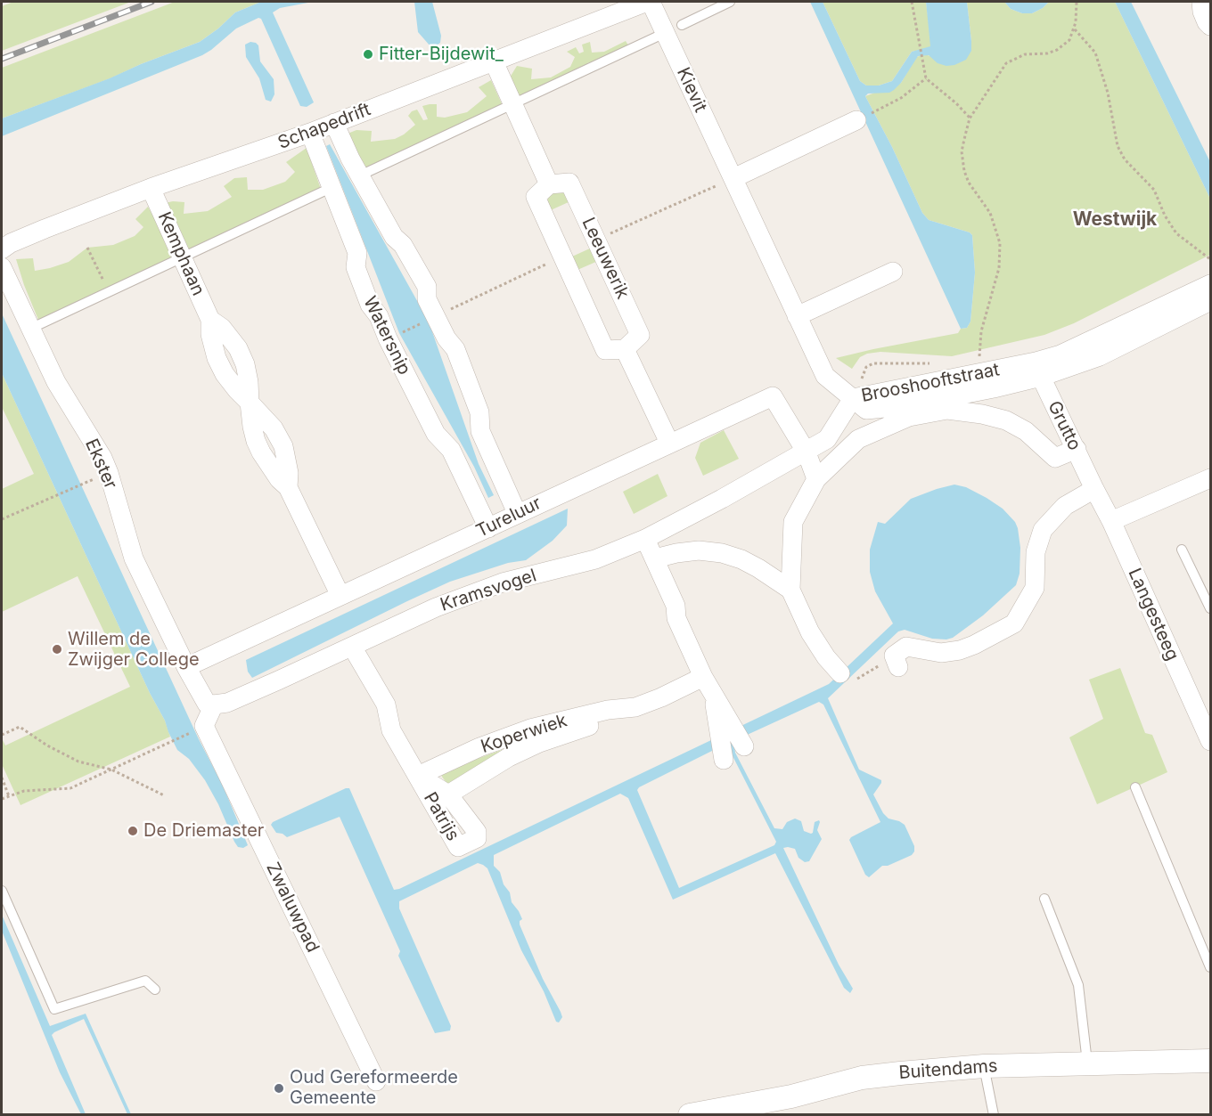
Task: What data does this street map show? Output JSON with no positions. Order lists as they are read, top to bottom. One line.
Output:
{"streets":{"street":["Kievit","Schapedrift","Kemphaan","Leeuwerik","Watersnip","Brooshooftstraat","Grutto","Ekster","Tureluur","Kramsvogel","Langesteeg","Koperwiek","Patrijs","Zwaluwpad","Buitendams"]},"crossings":[["Kievit","Schapedrift"],["Kievit","Brooshooftstraat"],["Kievit","Kramsvogel"],["Schapedrift","Kemphaan"],["Schapedrift","Watersnip"],["Kemphaan","Tureluur"],["Watersnip","Tureluur"],["Brooshooftstraat","Grutto"],["Brooshooftstraat","Kramsvogel"],["Grutto","Langesteeg"],["Ekster","Tureluur"],["Tureluur","Kramsvogel"],["Kramsvogel","Patrijs"],["Kramsvogel","Zwaluwpad"],["Koperwiek","Patrijs"]],"districts":["Westwijk"],"places":["Fitter-Bijdewit_","Willem de Zwijger College","De Driemaster","Oud Gereformeerde Gemeente"]}
